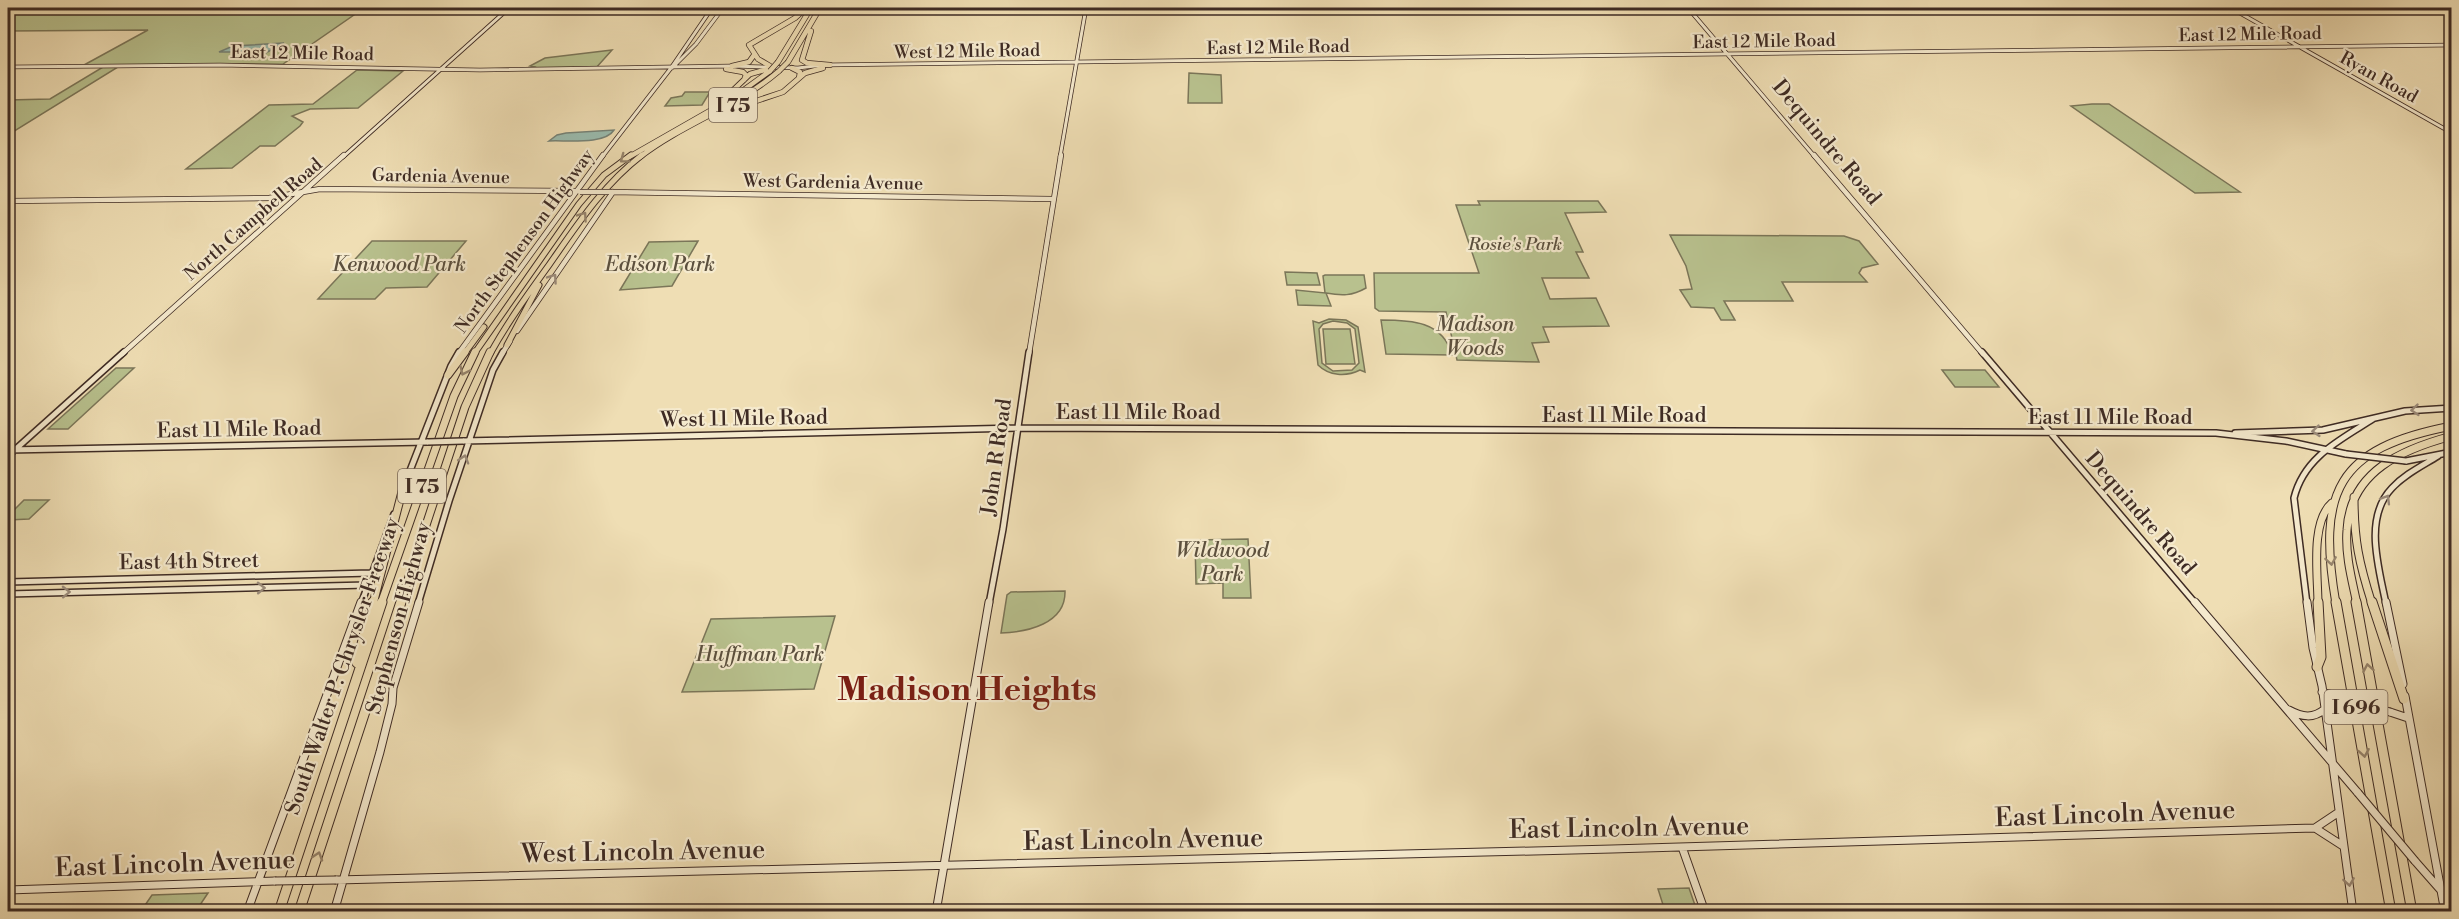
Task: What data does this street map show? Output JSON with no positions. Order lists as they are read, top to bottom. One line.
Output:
{"streets":{"highway":["I 75","South Walter P. Chrysler Freeway","I 696"],"main road":["East 12 Mile Road","West 12 Mile Road","Ryan Road","Dequindre Road","Gardenia Avenue","West Gardenia Avenue","North Campbell Road","North Stephenson Highway","East 11 Mile Road","West 11 Mile Road","John R Road","East 4th Street","Stephenson Highway","East Lincoln Avenue","West Lincoln Avenue"]},"crossings":[["East 12 Mile Road","West 12 Mile Road"],["East 12 Mile Road","Ryan Road"],["East 12 Mile Road","Dequindre Road"],["East 12 Mile Road","North Campbell Road"],["East 12 Mile Road","John R Road"],["West 12 Mile Road","I 75"],["West 12 Mile Road","North Stephenson Highway"],["West 12 Mile Road","John R Road"],["West 12 Mile Road","South Walter P. Chrysler Freeway"],["I 75","South Walter P. Chrysler Freeway"],["Dequindre Road","East 11 Mile Road"],["Gardenia Avenue","West Gardenia Avenue"],["Gardenia Avenue","North Campbell Road"],["Gardenia Avenue","North Stephenson Highway"],["Gardenia Avenue","Stephenson Highway"],["West Gardenia Avenue","John R Road"],["West Gardenia Avenue","Stephenson Highway"],["North Campbell Road","East 11 Mile Road"],["North Stephenson Highway","East 11 Mile Road"],["North Stephenson Highway","East 4th Street"],["North Stephenson Highway","East Lincoln Avenue"],["East 11 Mile Road","West 11 Mile Road"],["East 11 Mile Road","John R Road"],["East 11 Mile Road","Stephenson Highway"],["West 11 Mile Road","John R Road"],["West 11 Mile Road","Stephenson Highway"],["John R Road","East Lincoln Avenue"],["John R Road","West Lincoln Avenue"],["Stephenson Highway","East Lincoln Avenue"],["Stephenson Highway","West Lincoln Avenue"],["East Lincoln Avenue","West Lincoln Avenue"]],"one_way":["Stephenson Highway"],"districts":["Madison Heights"],"parks":["Rosie's Park","Kenwood Park","Edison Park","Madison Woods","Wildwood Park","Huffman Park"]}
